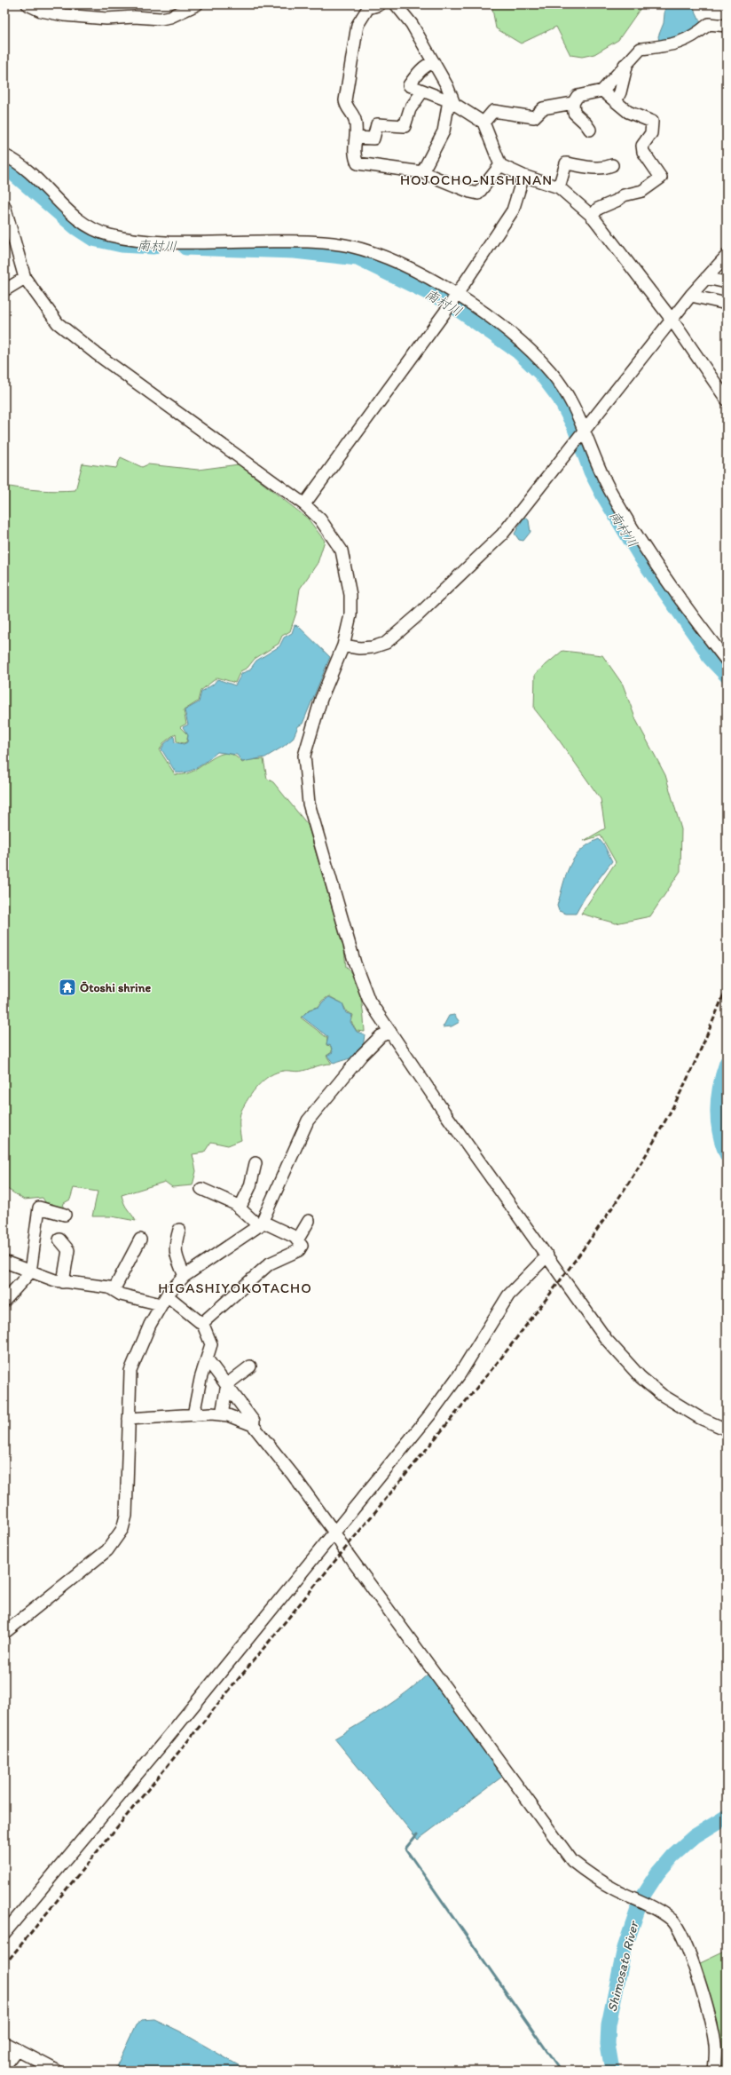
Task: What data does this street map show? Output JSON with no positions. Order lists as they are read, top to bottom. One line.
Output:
{"districts":["HOJOCHO-NISHINAN","HIGASHIYOKOTACHO"],"water":["南村川","Shimosato River"],"places":{"temple":["Ōtoshi shrine"]}}
